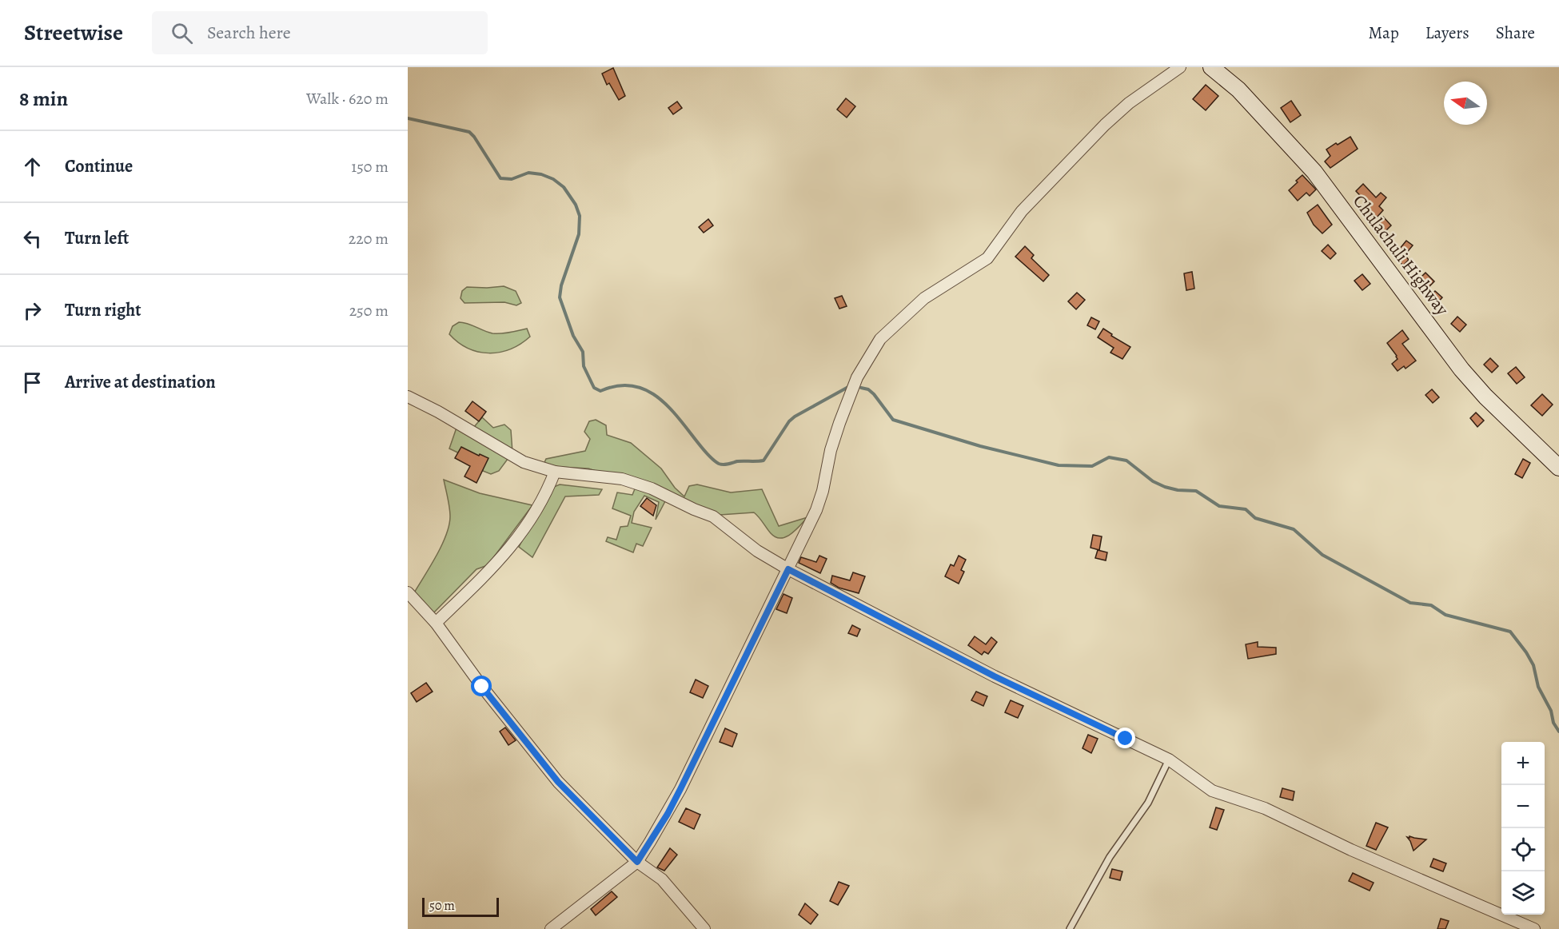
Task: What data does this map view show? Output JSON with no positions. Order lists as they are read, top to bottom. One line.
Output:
{"streets":{"street":["Chulachuli Highway"]},"scale_bar":"50 m","north":"left","page":{"header":"Streetwise","search":"Search here","nav":["Map","Layers","Share"],"heading":["8 min","Walk · 620 m"],"list":[["Continue","150 m"],["Turn left","220 m"],["Turn right","250 m"],"Arrive at destination"],"map_buttons":["+","−"],"scale":"50 m"}}
